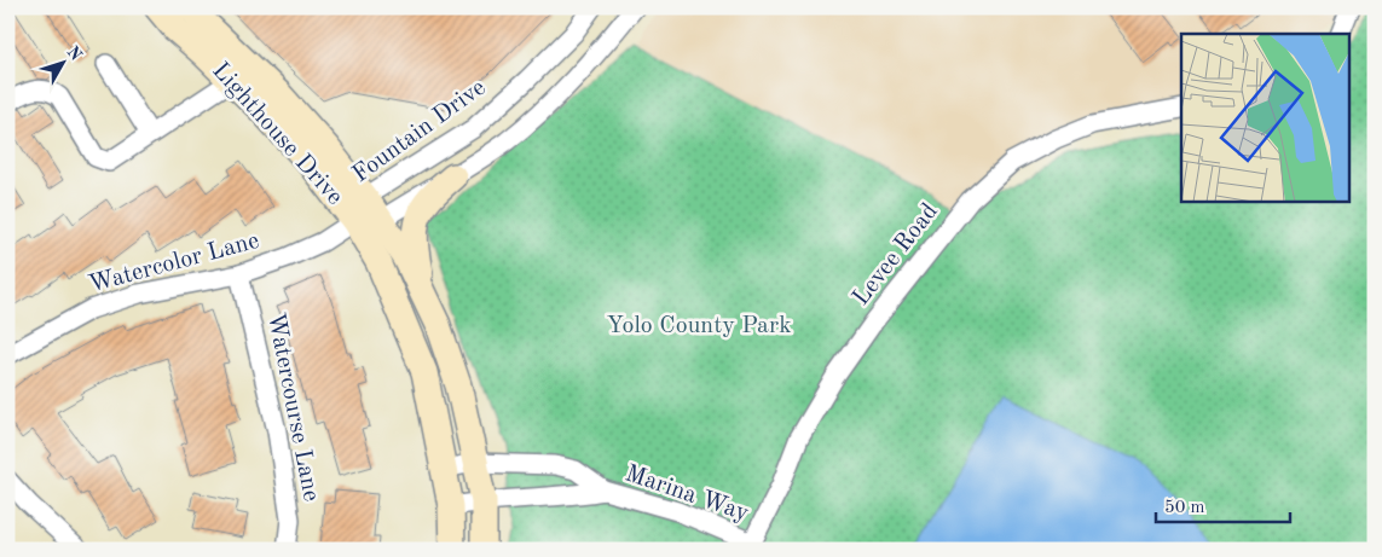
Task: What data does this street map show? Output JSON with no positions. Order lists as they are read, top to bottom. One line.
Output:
{"streets":{"street":["Fountain Drive","Lighthouse Drive","Levee Road","Watercolor Lane","Watercourse Lane","Marina Way"]},"crossings":[["Fountain Drive","Lighthouse Drive"],["Fountain Drive","Watercolor Lane"],["Lighthouse Drive","Watercolor Lane"],["Lighthouse Drive","Marina Way"],["Levee Road","Marina Way"],["Watercolor Lane","Watercourse Lane"]],"parks":["Yolo County Park"],"scale_bar":"50 m","north":"top right"}
